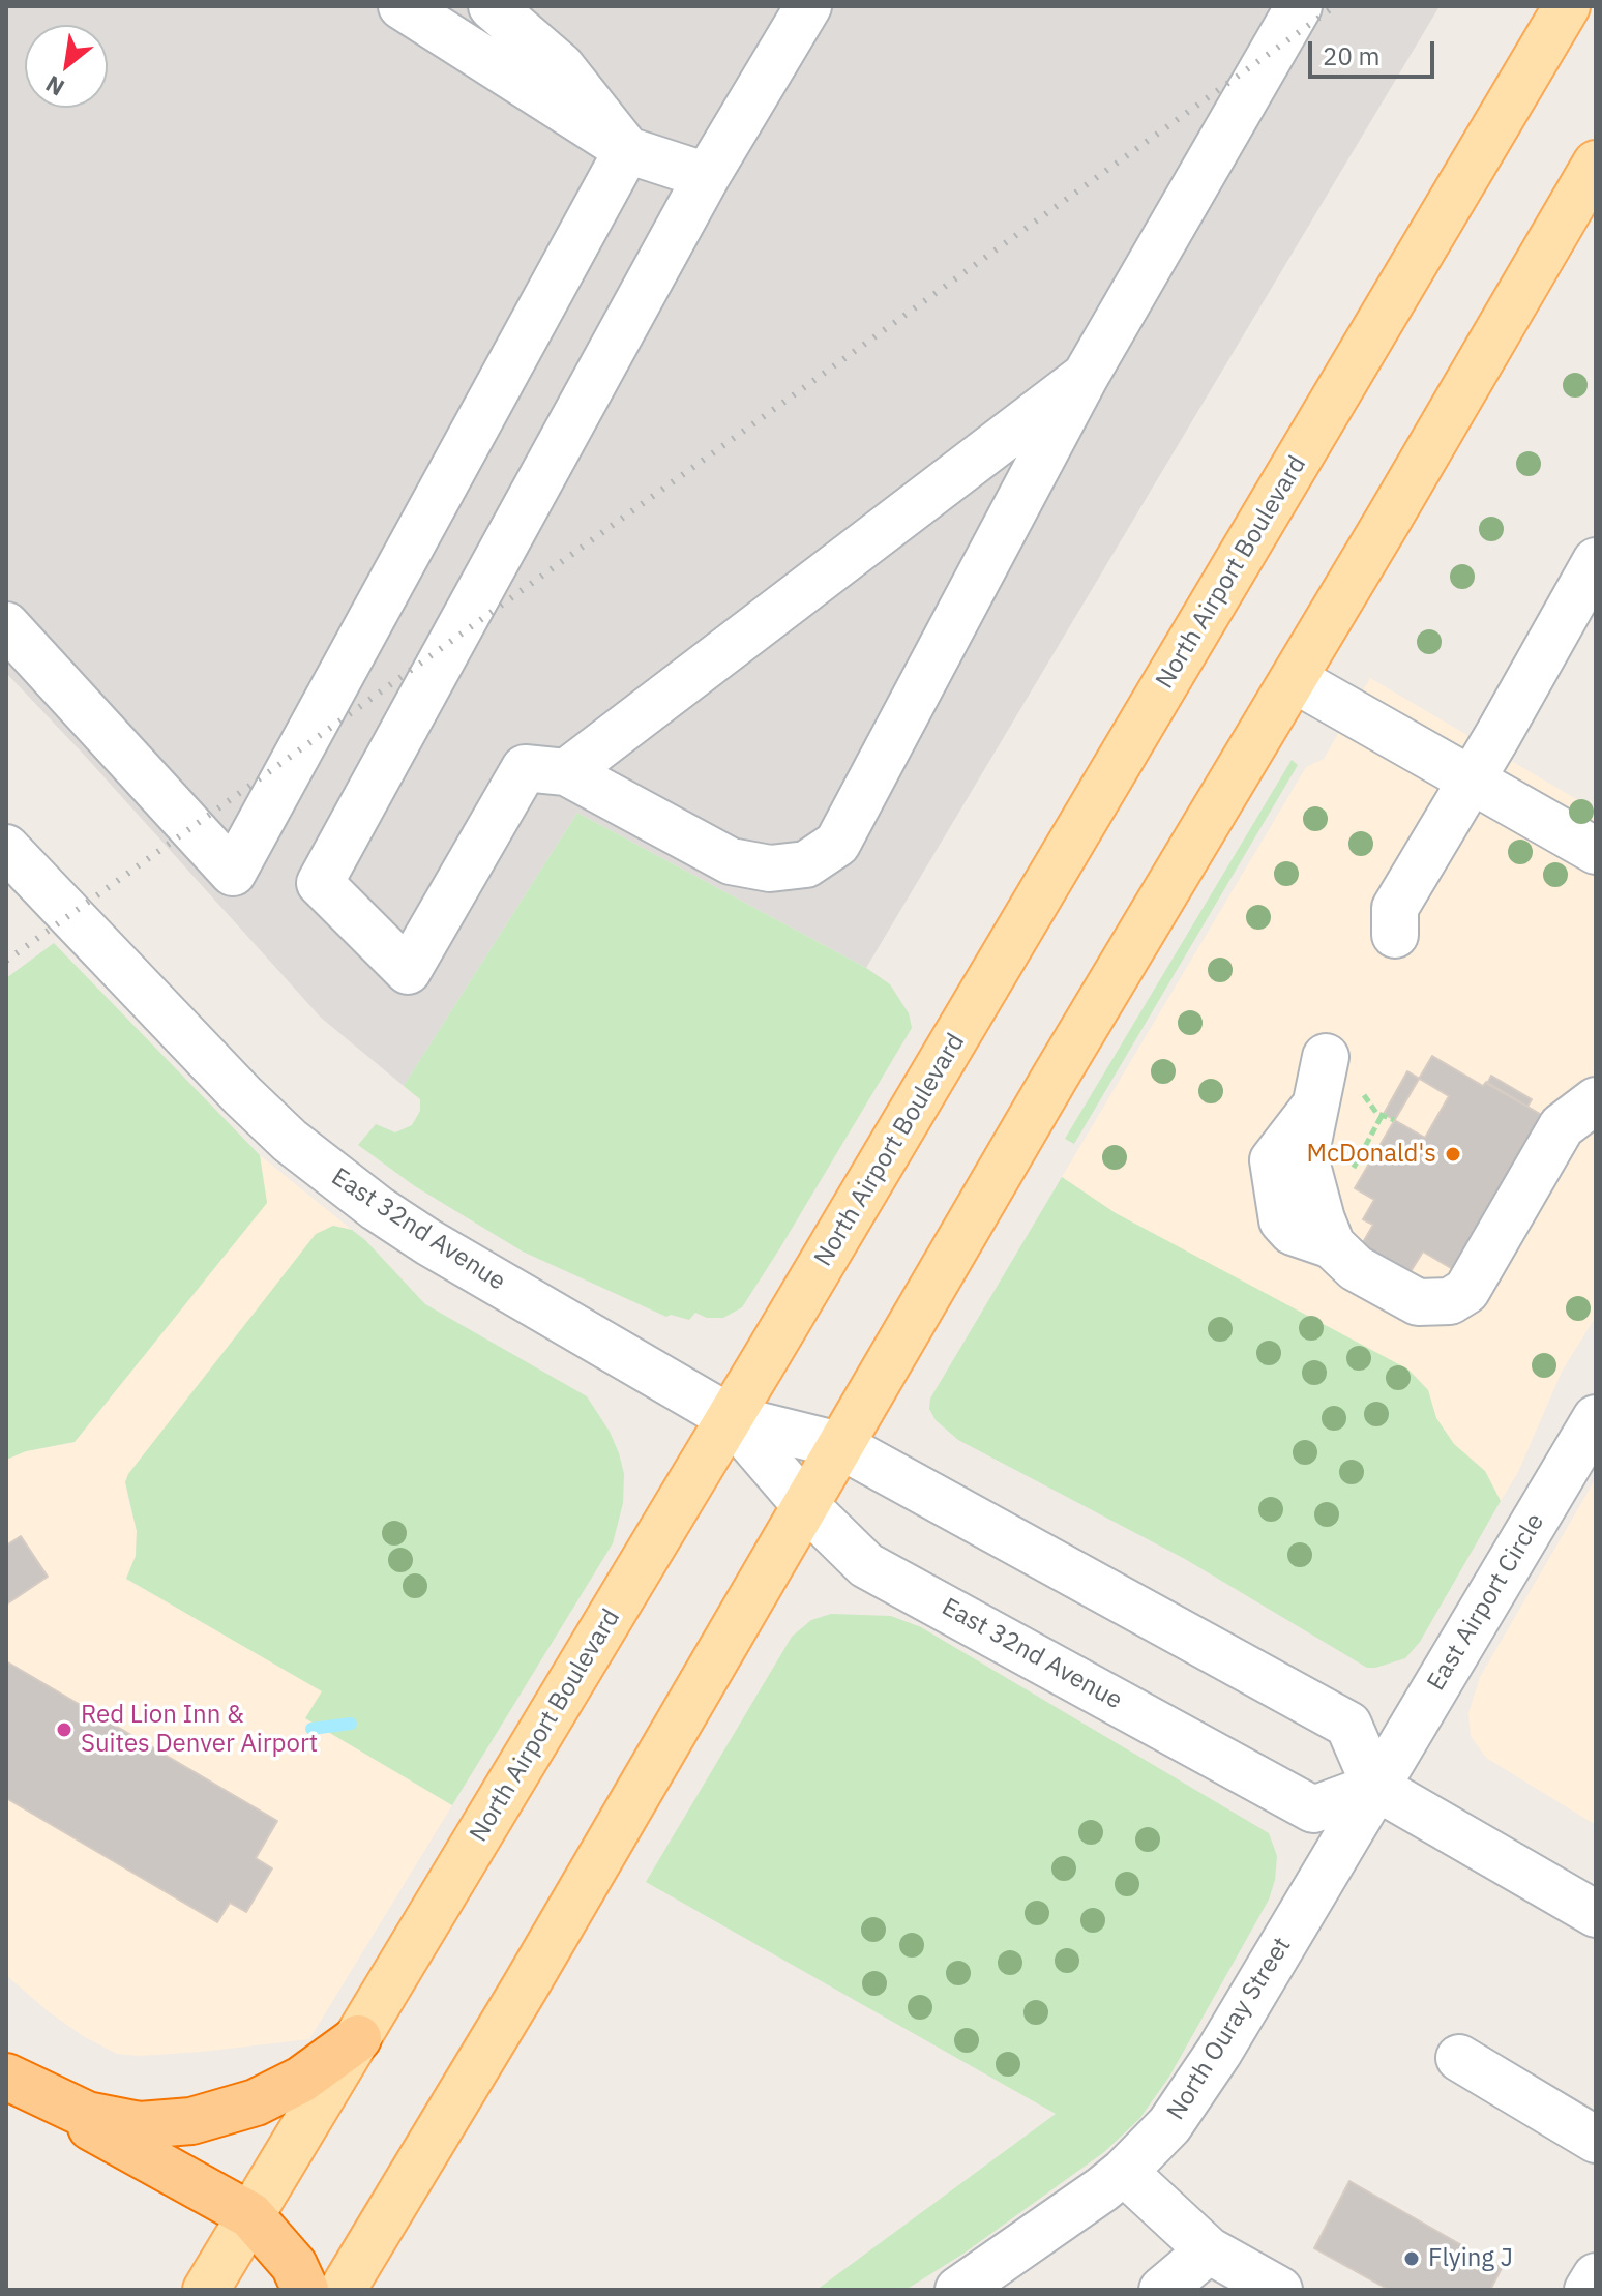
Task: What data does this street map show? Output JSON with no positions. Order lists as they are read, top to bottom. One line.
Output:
{"streets":{"main road":["North Airport Boulevard"],"street":["East 32nd Avenue","East Airport Circle","North Ouray Street"]},"crossings":[["North Airport Boulevard","East 32nd Avenue"],["East 32nd Avenue","East Airport Circle"],["East 32nd Avenue","North Ouray Street"],["East Airport Circle","North Ouray Street"]],"places":["McDonald's","Red Lion Inn & Suites Denver Airport","Flying J"],"scale_bar":"20 m","north":"bottom left"}
